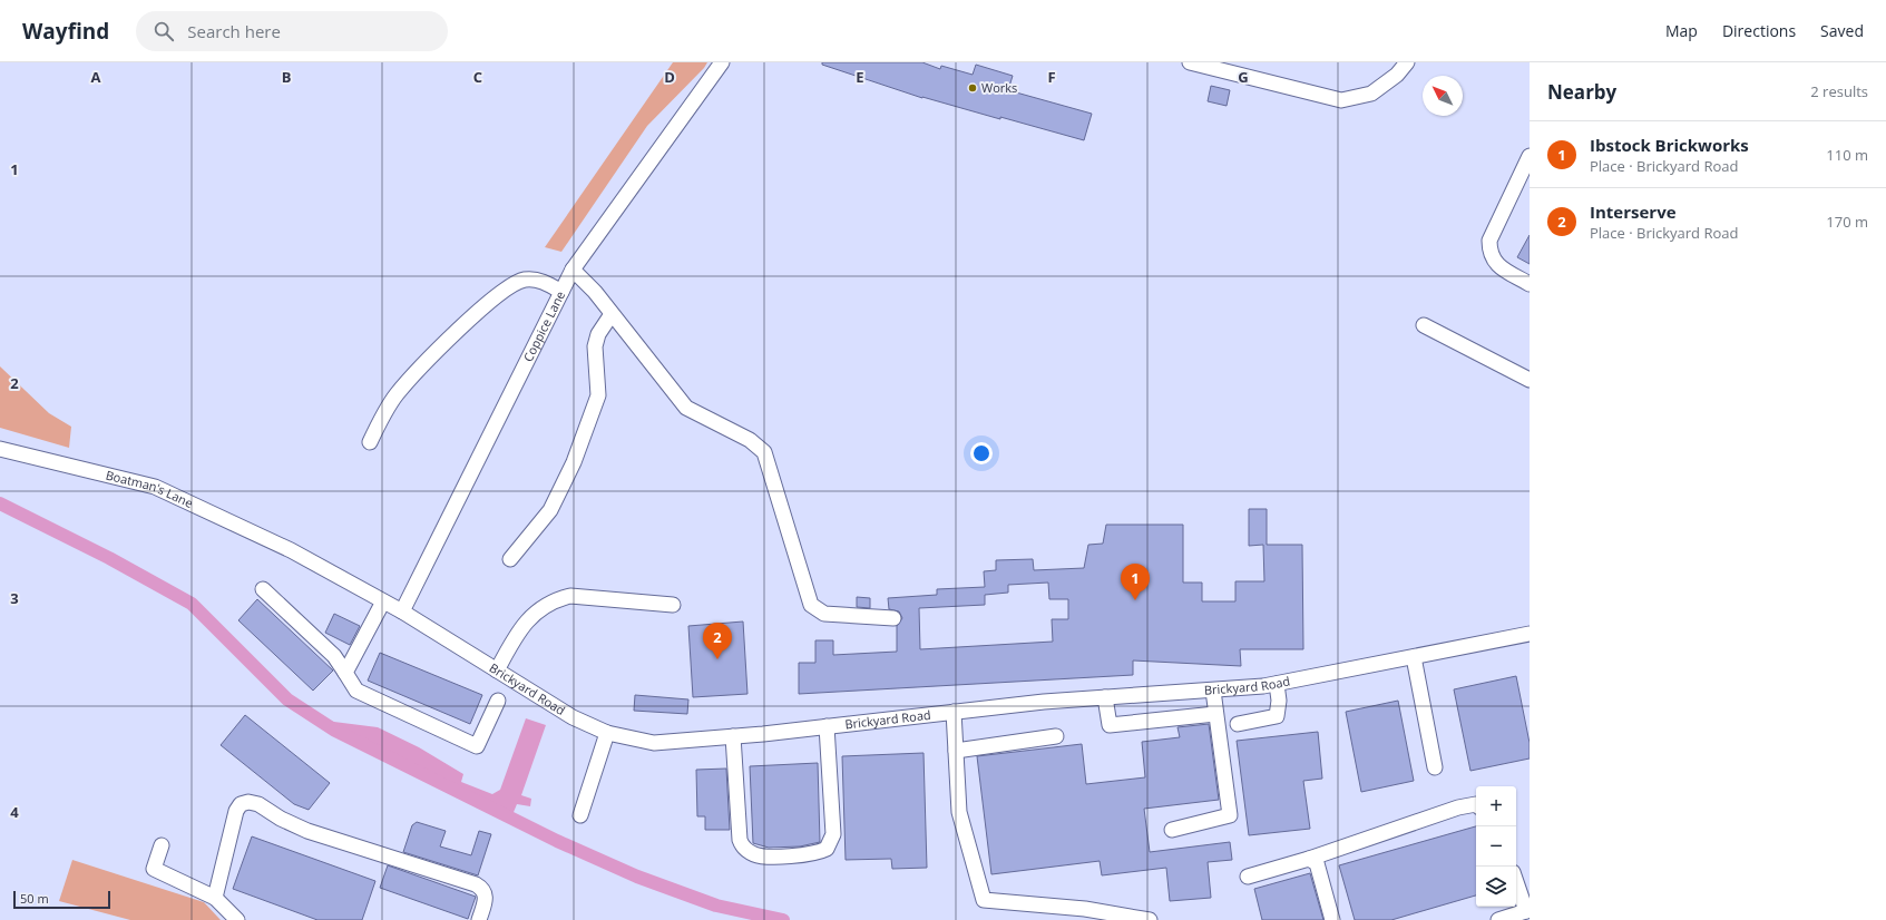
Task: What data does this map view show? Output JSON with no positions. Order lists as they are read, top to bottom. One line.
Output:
{"streets":{"street":["Coppice Lane","Boatman's Lane","Brickyard Road"]},"crossings":[["Coppice Lane","Brickyard Road"],["Boatman's Lane","Brickyard Road"]],"places":["Works"],"scale_bar":"50 m","north":"top left","page":{"header":"Wayfind","search":"Search here","nav":["Map","Directions","Saved"],"heading":["Nearby","2 results"],"list":[{"mark":"1","name":"Ibstock Brickworks","note":"Place · Brickyard Road","value":"110 m"},{"mark":"2","name":"Interserve","note":"Place · Brickyard Road","value":"170 m"}],"pins":["1","2"],"map_buttons":["+","−"],"scale":"50 m"},"grid":{"columns":["A","B","C","D","E","F","G"],"rows":["1","2","3","4"]}}
